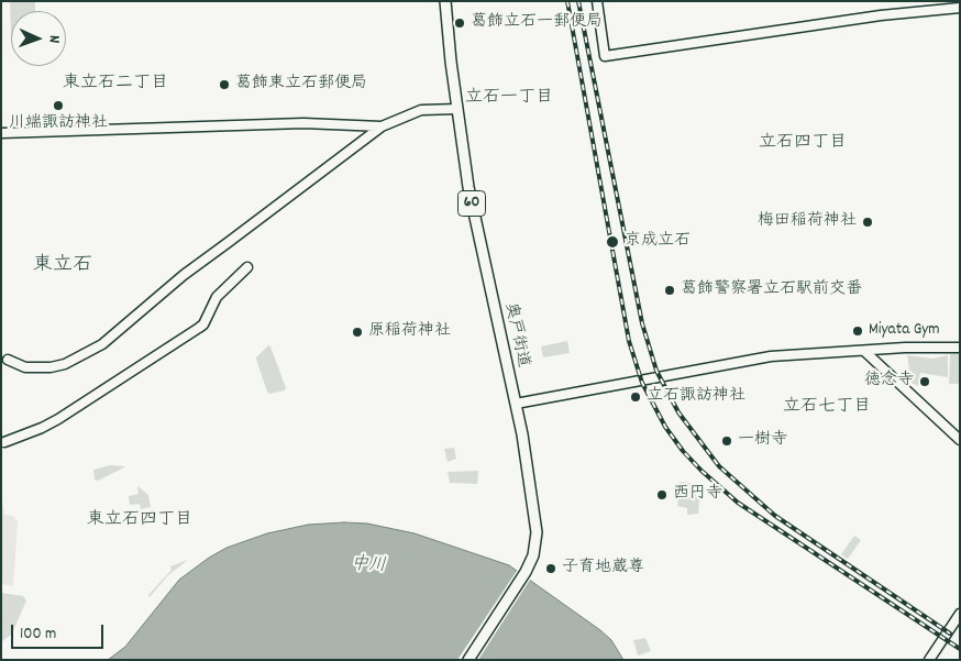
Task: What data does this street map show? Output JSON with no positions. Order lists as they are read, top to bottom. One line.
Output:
{"streets":{"main road":["60","奥戸街道"]},"districts":["東立石二丁目","立石一丁目","立石四丁目","東立石","立石七丁目","東立石四丁目"],"water":["中川"],"places":["葛飾立石一郵便局","葛飾東立石郵便局","川端諏訪神社","梅田稲荷神社","京成立石","葛飾警察署立石駅前交番","Miyata Gym","原稲荷神社","徳念寺","立石諏訪神社","一樹寺","西円寺","子育地蔵尊"],"scale_bar":"100 m","north":"right"}
